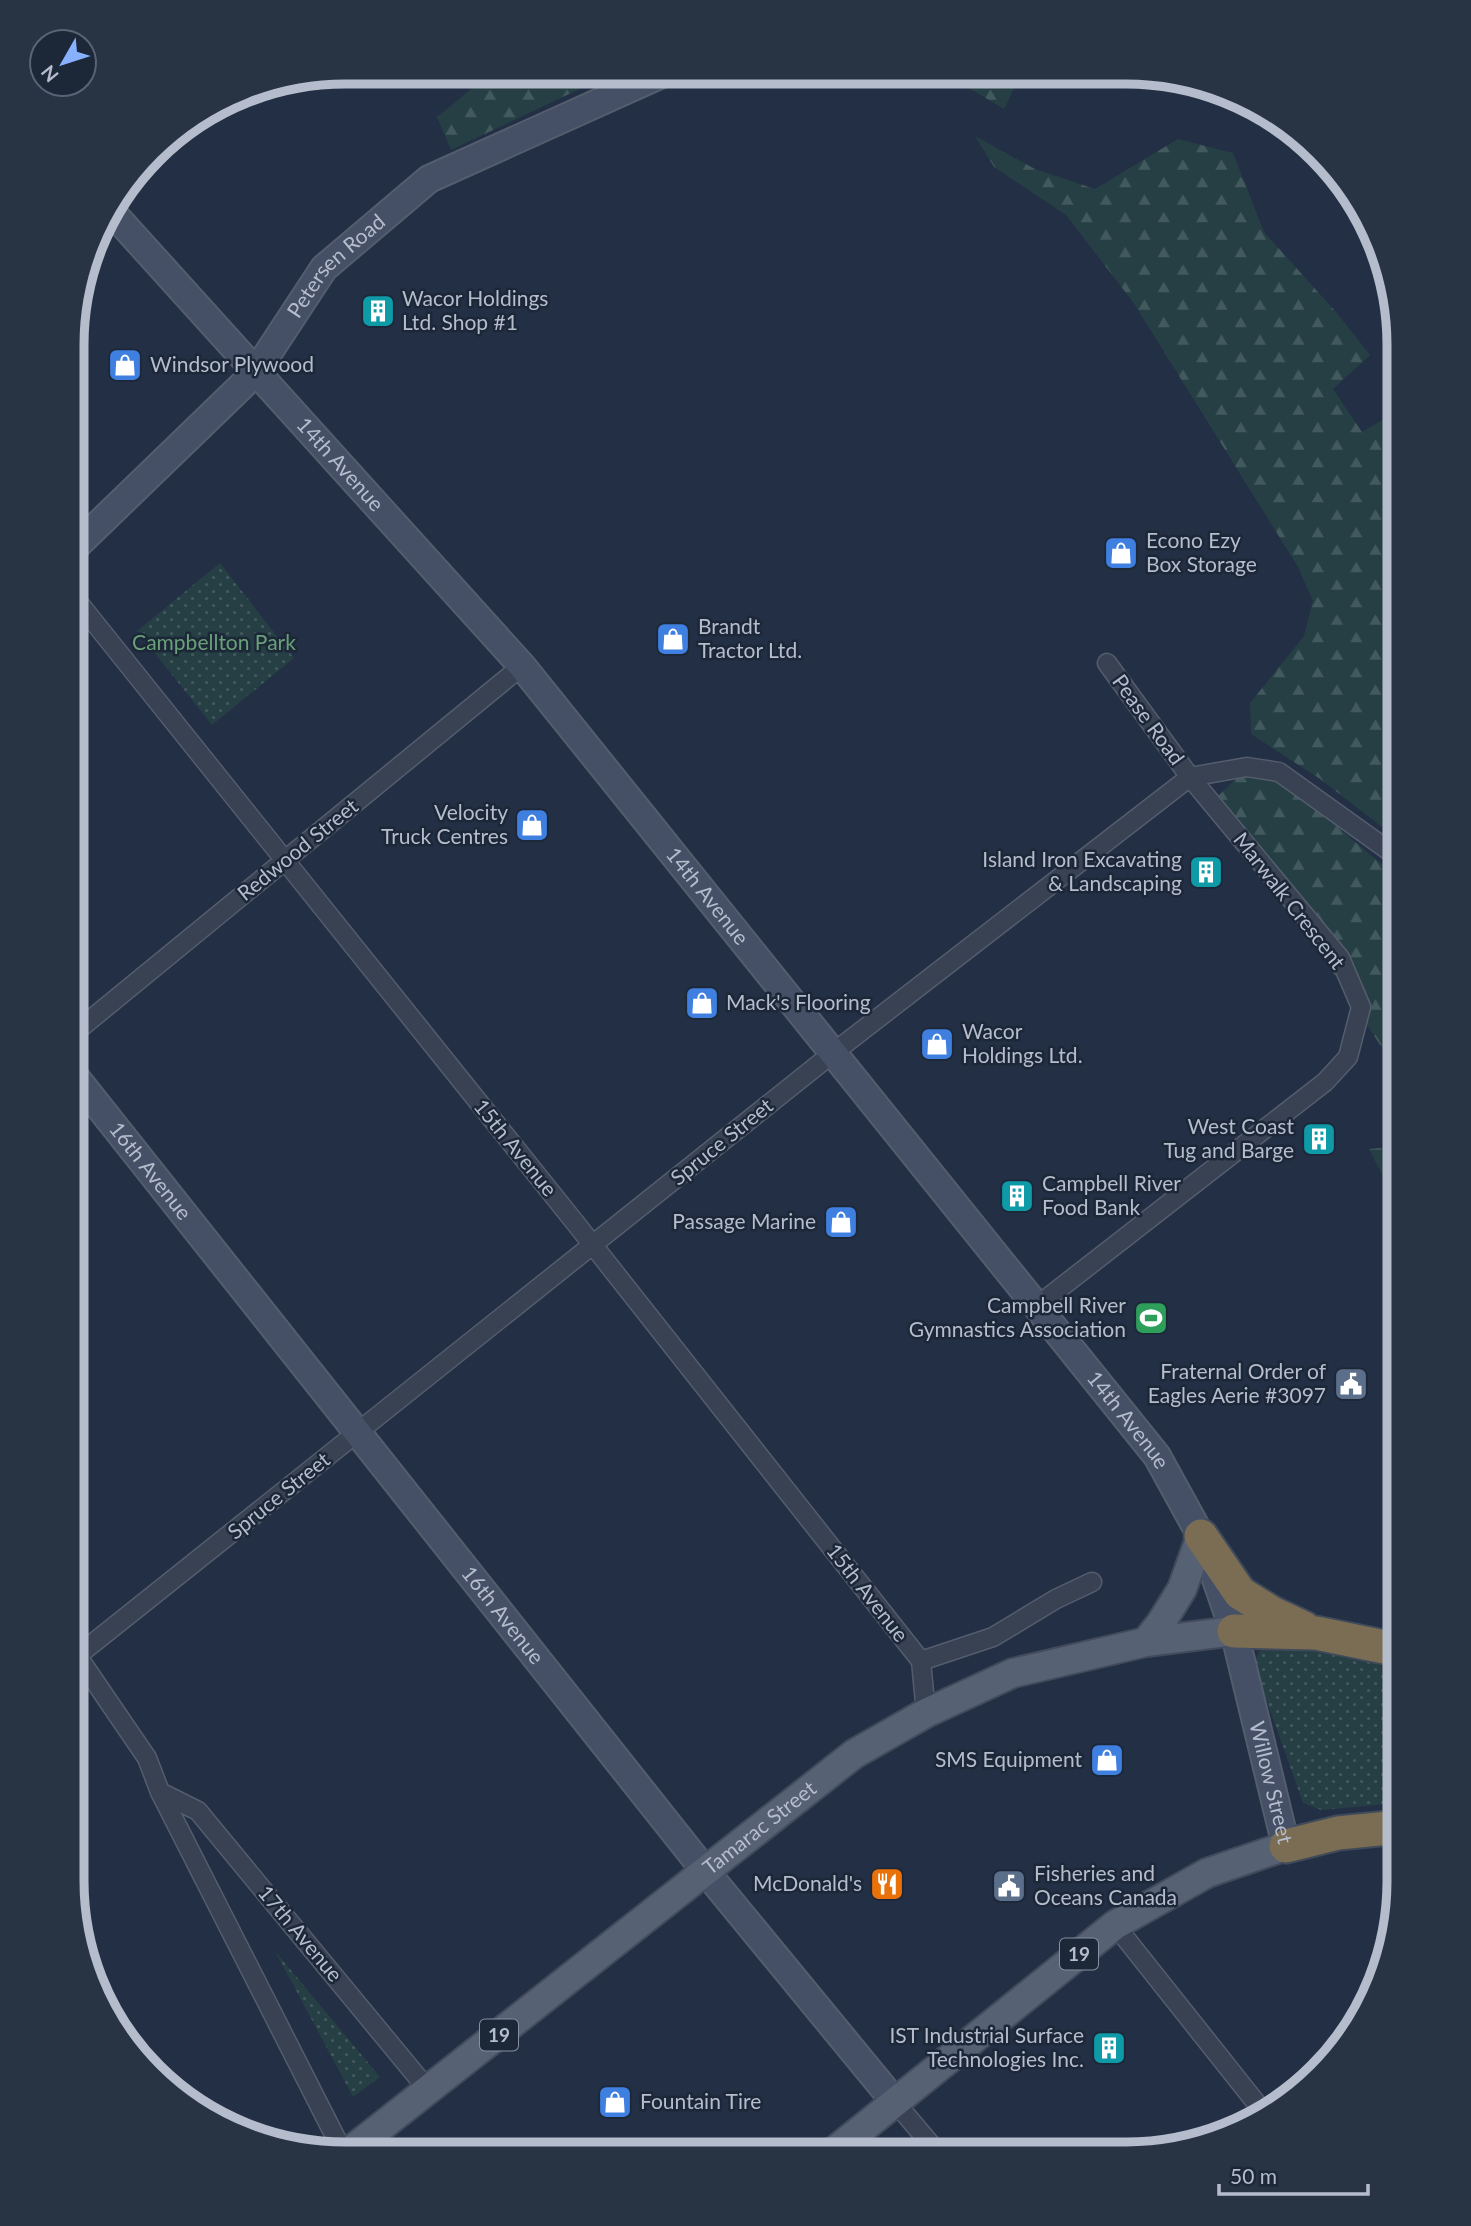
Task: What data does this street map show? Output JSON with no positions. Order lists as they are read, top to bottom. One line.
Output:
{"streets":{"highway":["19"],"main road":["Willow Street","Tamarac Street"],"street":["Petersen Road","14th Avenue","Pease Road","Redwood Street","Marwalk Crescent","Spruce Street","15th Avenue","16th Avenue","17th Avenue"]},"crossings":[["Petersen Road","14th Avenue"],["14th Avenue","Redwood Street"],["14th Avenue","Marwalk Crescent"],["14th Avenue","Spruce Street"],["14th Avenue","Willow Street"],["14th Avenue","Tamarac Street"],["14th Avenue","19"],["Pease Road","Marwalk Crescent"],["Pease Road","Spruce Street"],["Redwood Street","15th Avenue"],["Marwalk Crescent","Spruce Street"],["Spruce Street","15th Avenue"],["Spruce Street","16th Avenue"],["15th Avenue","Tamarac Street"],["16th Avenue","Willow Street"],["16th Avenue","Tamarac Street"],["Willow Street","Tamarac Street"],["Willow Street","19"],["Tamarac Street","17th Avenue"],["Tamarac Street","19"]],"parks":["Campbellton Park"],"places":{"building":["Wacor Holdings Ltd. Shop #1","Island Iron Excavating & Landscaping","West Coast Tug and Barge","Campbell River Food Bank","IST Industrial Surface Technologies Inc."],"shop":["Windsor Plywood","Econo Ezy Box Storage","Brandt Tractor Ltd.","Velocity Truck Centres","Mack's Flooring","Wacor Holdings Ltd.","Passage Marine","SMS Equipment","Fountain Tire"],"sports":["Campbell River Gymnastics Association"],"public building":["Fraternal Order of Eagles Aerie #3097","Fisheries and Oceans Canada"],"restaurant":["McDonald's"]},"scale_bar":"50 m","north":"bottom left"}
